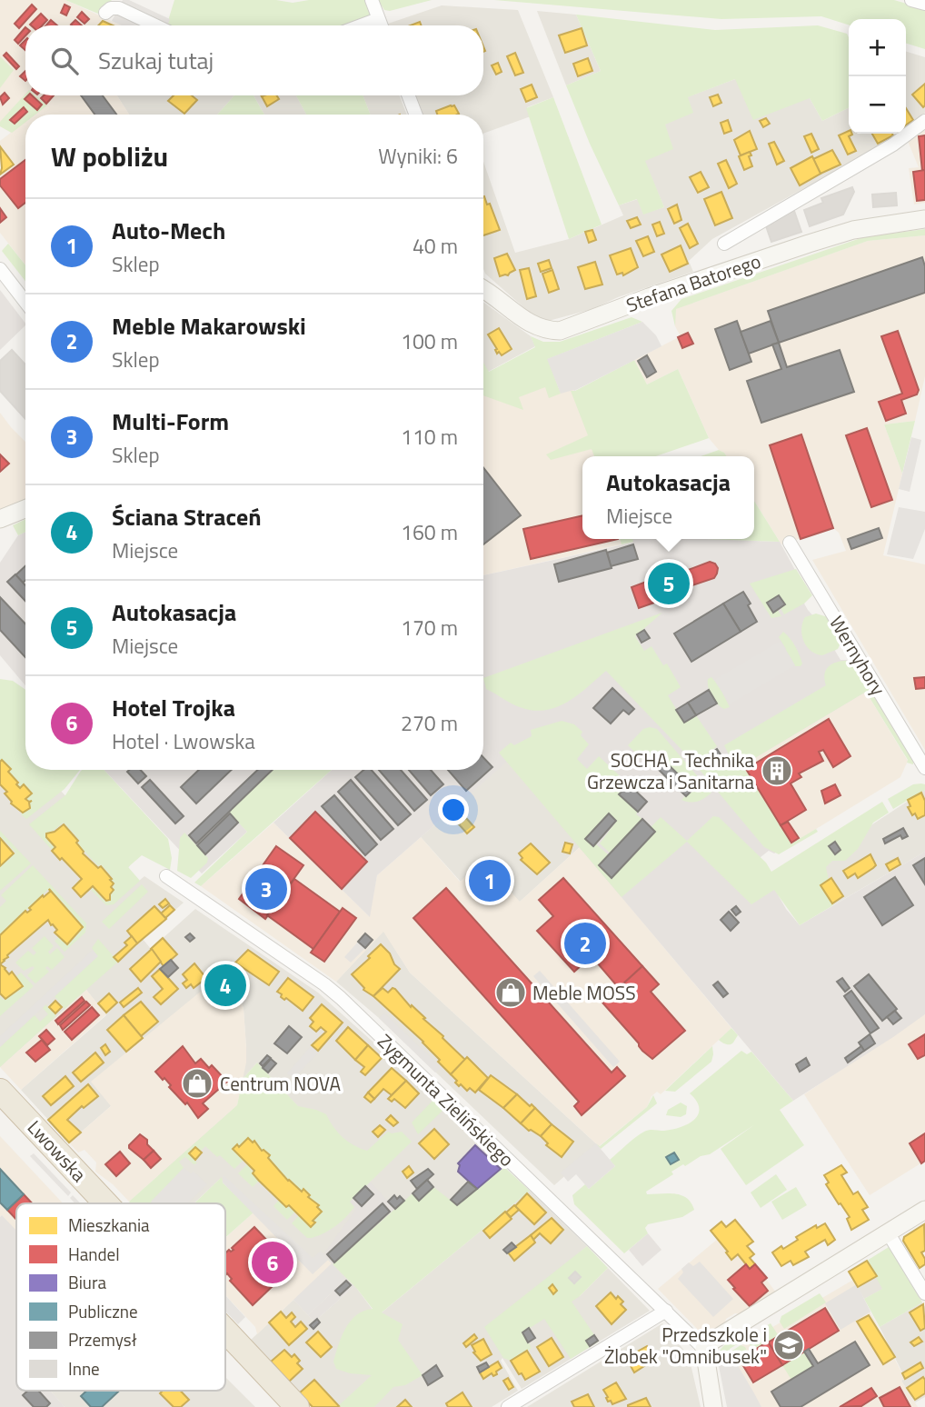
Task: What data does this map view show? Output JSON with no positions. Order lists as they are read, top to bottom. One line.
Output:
{"streets":{"highway":["Lwowska"],"street":["Stefana Batorego","Wernyhory","Zygmunta Zielińskiego"]},"places":{"building":["SOCHA - Technika Grzewcza i Sanitarna"],"shop":["Meble MOSS","Centrum NOVA"],"school or university":["Przedszkole i Żlobek \"Omnibusek\""]},"legend":["Mieszkania","Handel","Biura","Publiczne","Przemysł","Inne"],"page":{"map_buttons":["+","−"],"search":"Szukaj tutaj","heading":["W pobliżu","Wyniki: 6"],"list":[{"mark":"1","name":"Auto-Mech","note":"Sklep","value":"40 m"},{"mark":"2","name":"Meble Makarowski","note":"Sklep","value":"100 m"},{"mark":"3","name":"Multi-Form","note":"Sklep","value":"110 m"},{"mark":"4","name":"Ściana Straceń","note":"Miejsce","value":"160 m"},{"mark":"5","name":"Autokasacja","note":"Miejsce","value":"170 m"},{"mark":"6","name":"Hotel Trojka","note":"Hotel · Lwowska","value":"270 m"}],"popup":["Autokasacja","Miejsce"],"pins":["5","1","3","2","4","6"]}}
